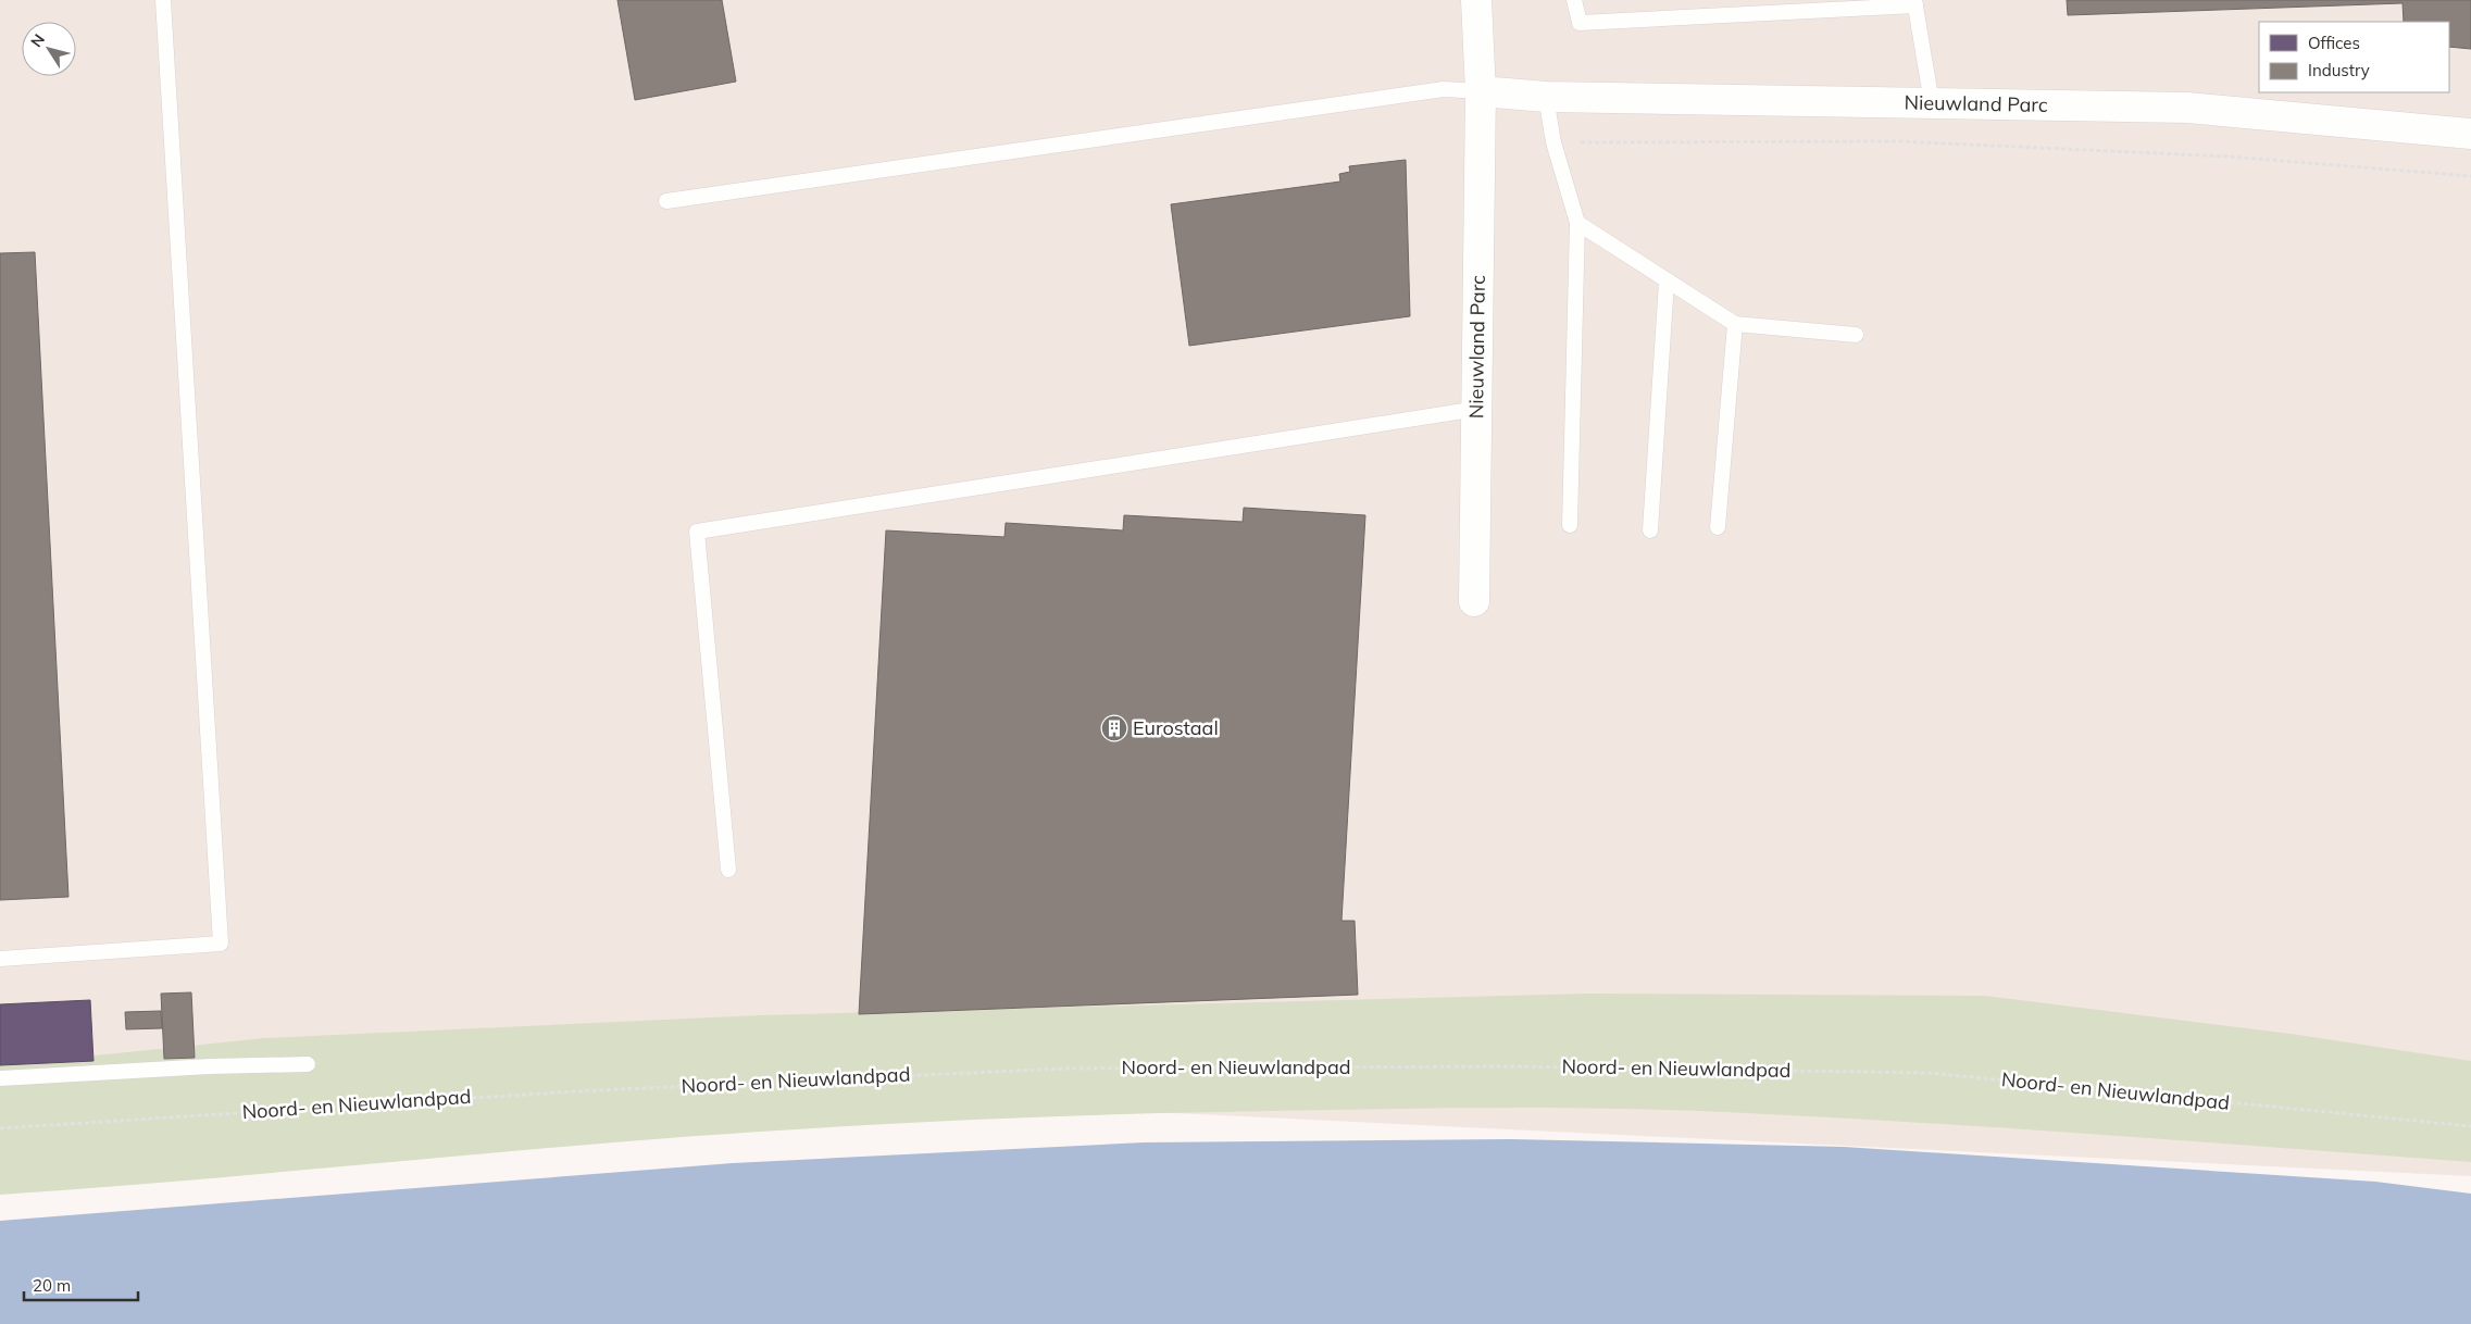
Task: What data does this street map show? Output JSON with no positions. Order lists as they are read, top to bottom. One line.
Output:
{"streets":{"street":["Nieuwland Parc"],"path":["Noord- en Nieuwlandpad"]},"places":{"building":["Eurostaal"]},"legend":["Offices","Industry"],"scale_bar":"20 m","north":"top left"}
